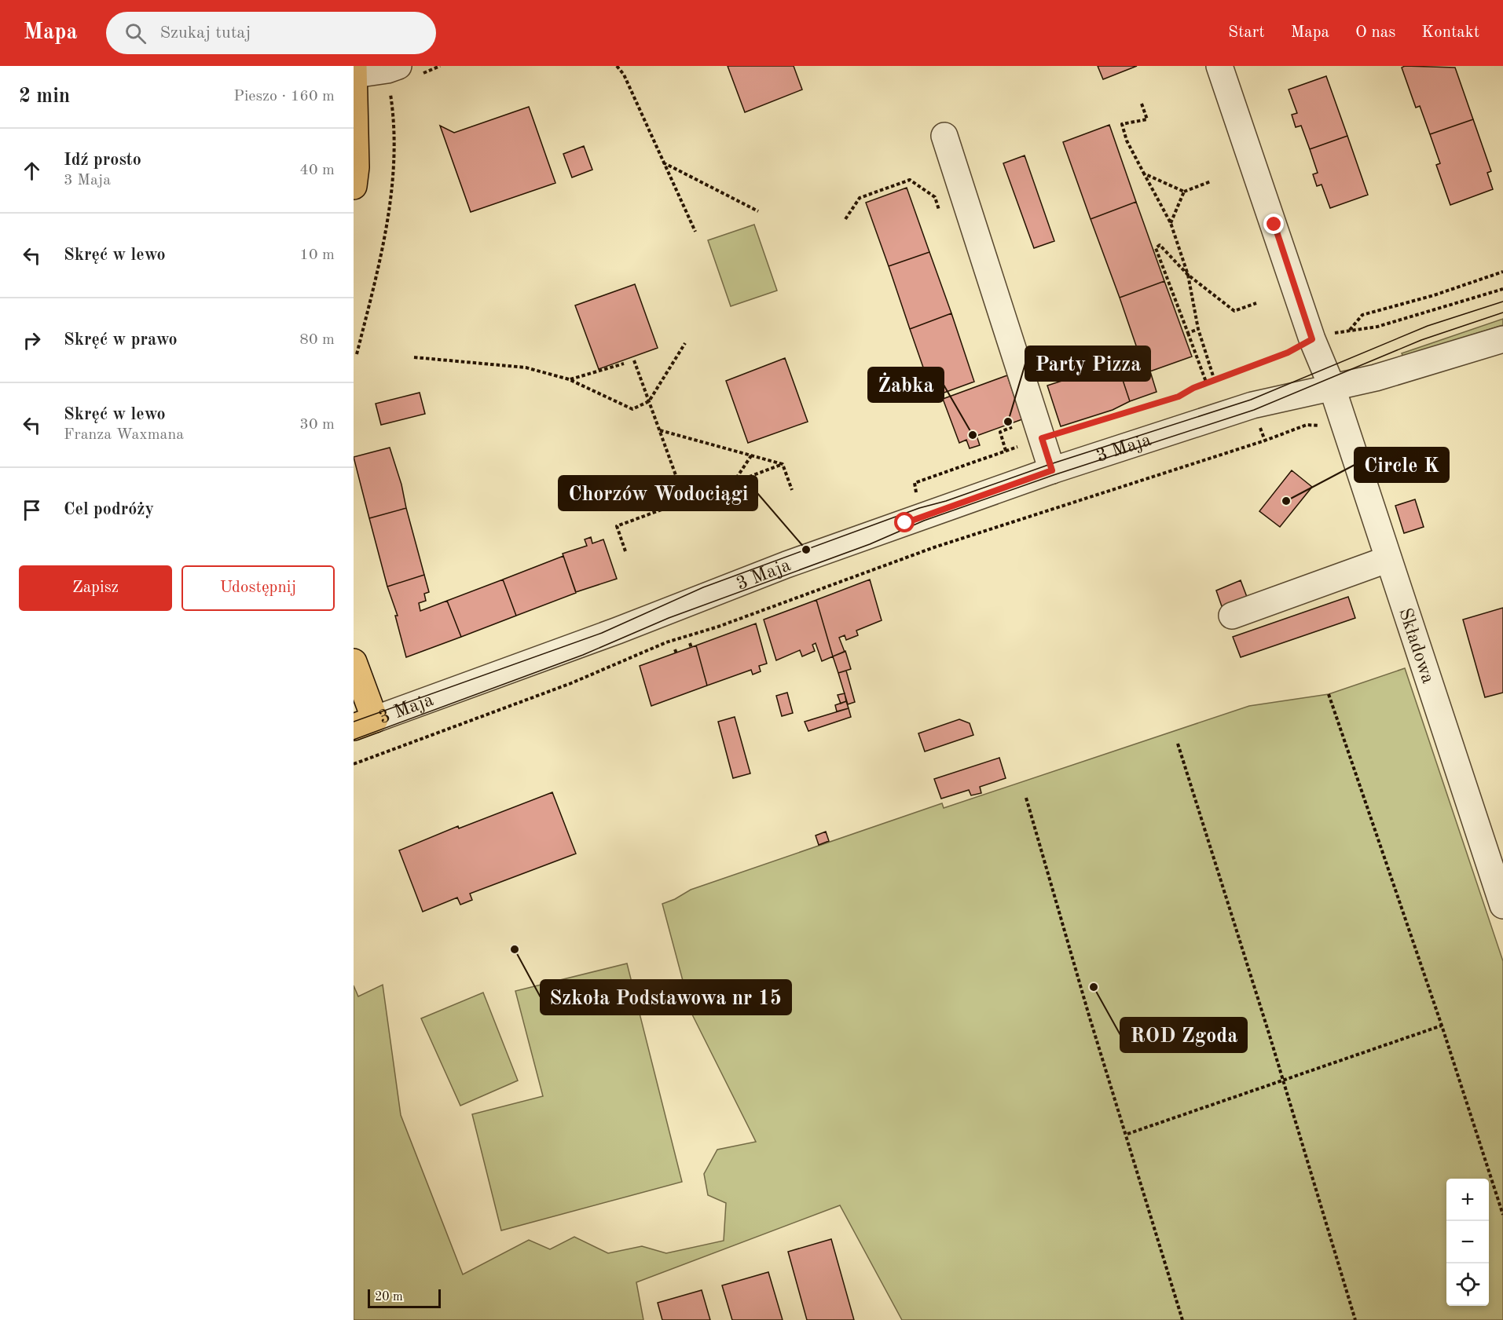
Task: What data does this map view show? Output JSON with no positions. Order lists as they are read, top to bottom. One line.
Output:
{"streets":{"street":["3 Maja","Składowa"]},"crossings":[["3 Maja","Składowa"]],"places":["Party Pizza","Żabka","Circle K","Chorzów Wodociągi","Szkoła Podstawowa nr 15","ROD Zgoda"],"scale_bar":"20 m","page":{"header":"Mapa","search":"Szukaj tutaj","nav":["Start","Mapa","O nas","Kontakt"],"heading":["2 min","Pieszo · 160 m"],"list":[["Idź prosto","3 Maja","40 m"],["Skręć w lewo","10 m"],["Skręć w prawo","80 m"],["Skręć w lewo","Franza Waxmana","30 m"],"Cel podróży"],"buttons":["Zapisz","Udostępnij"],"map_buttons":["+","−"],"scale":"20 m"}}
